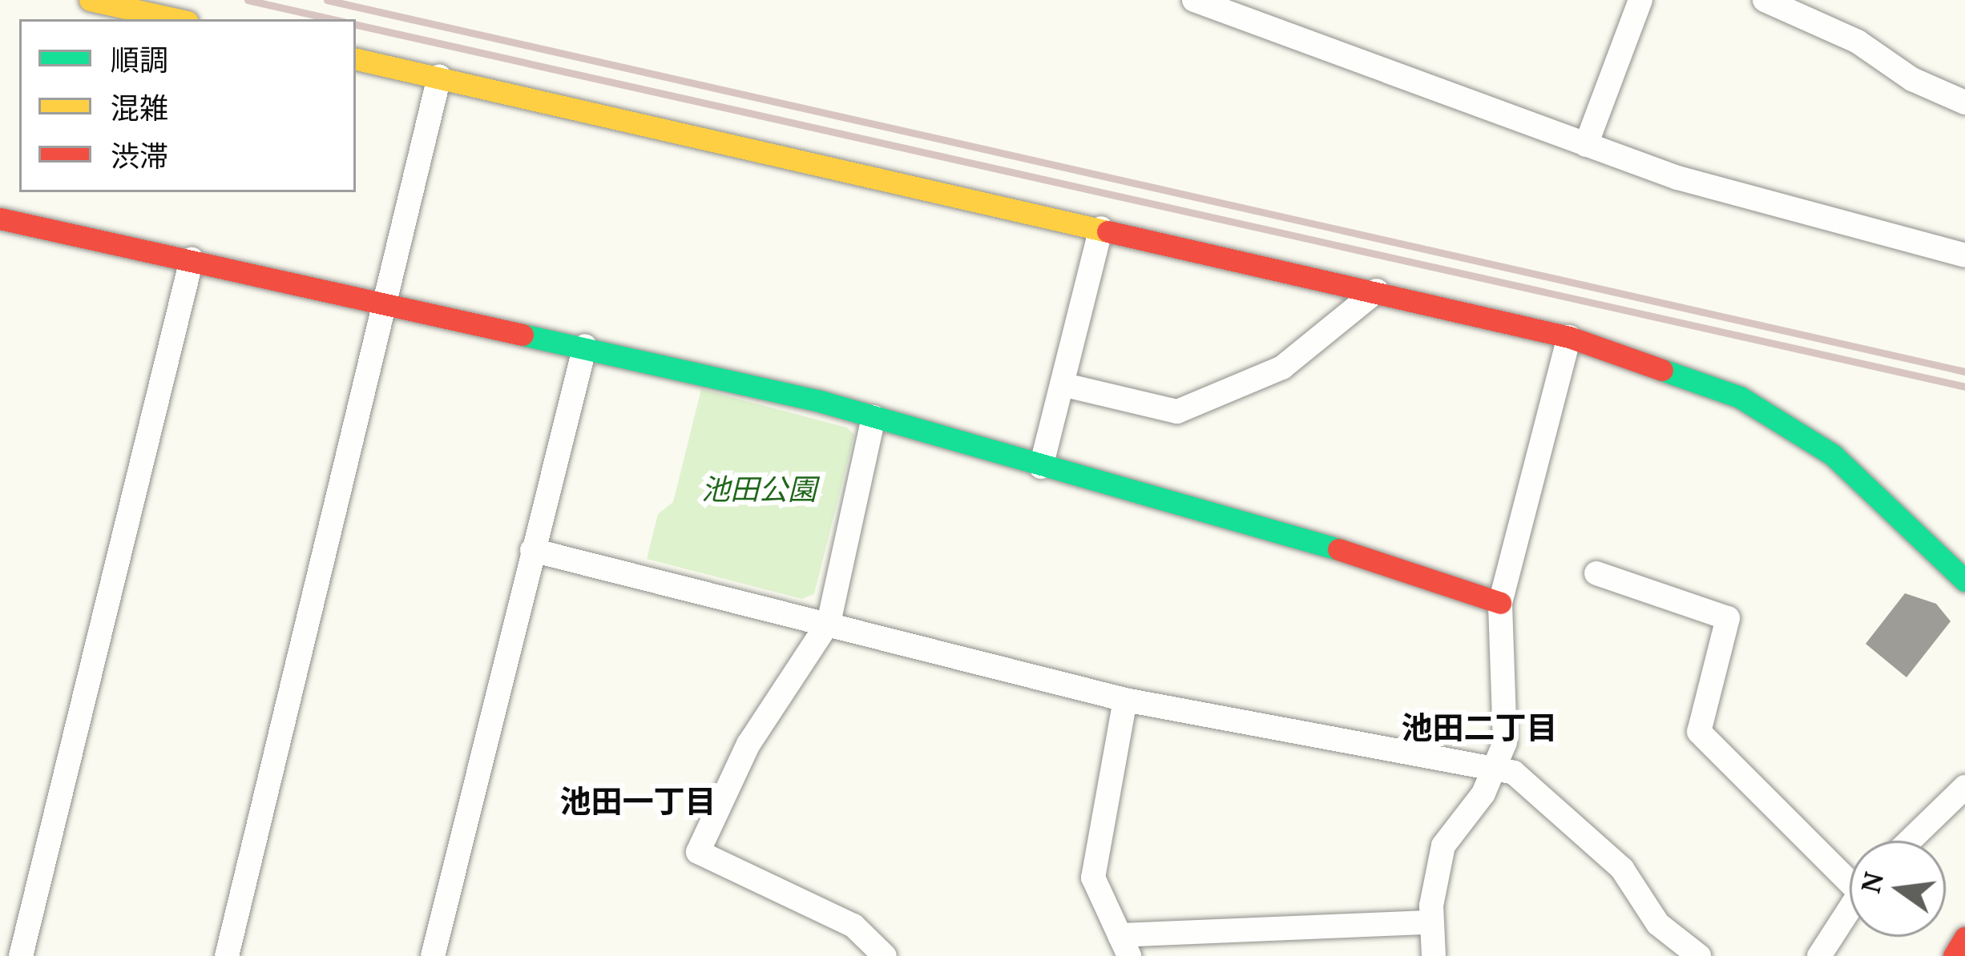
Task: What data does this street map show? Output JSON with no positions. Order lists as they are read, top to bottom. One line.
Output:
{"districts":["池田二丁目","池田一丁目"],"parks":["池田公園"],"legend":["順調","混雑","渋滞"],"north":"left"}
